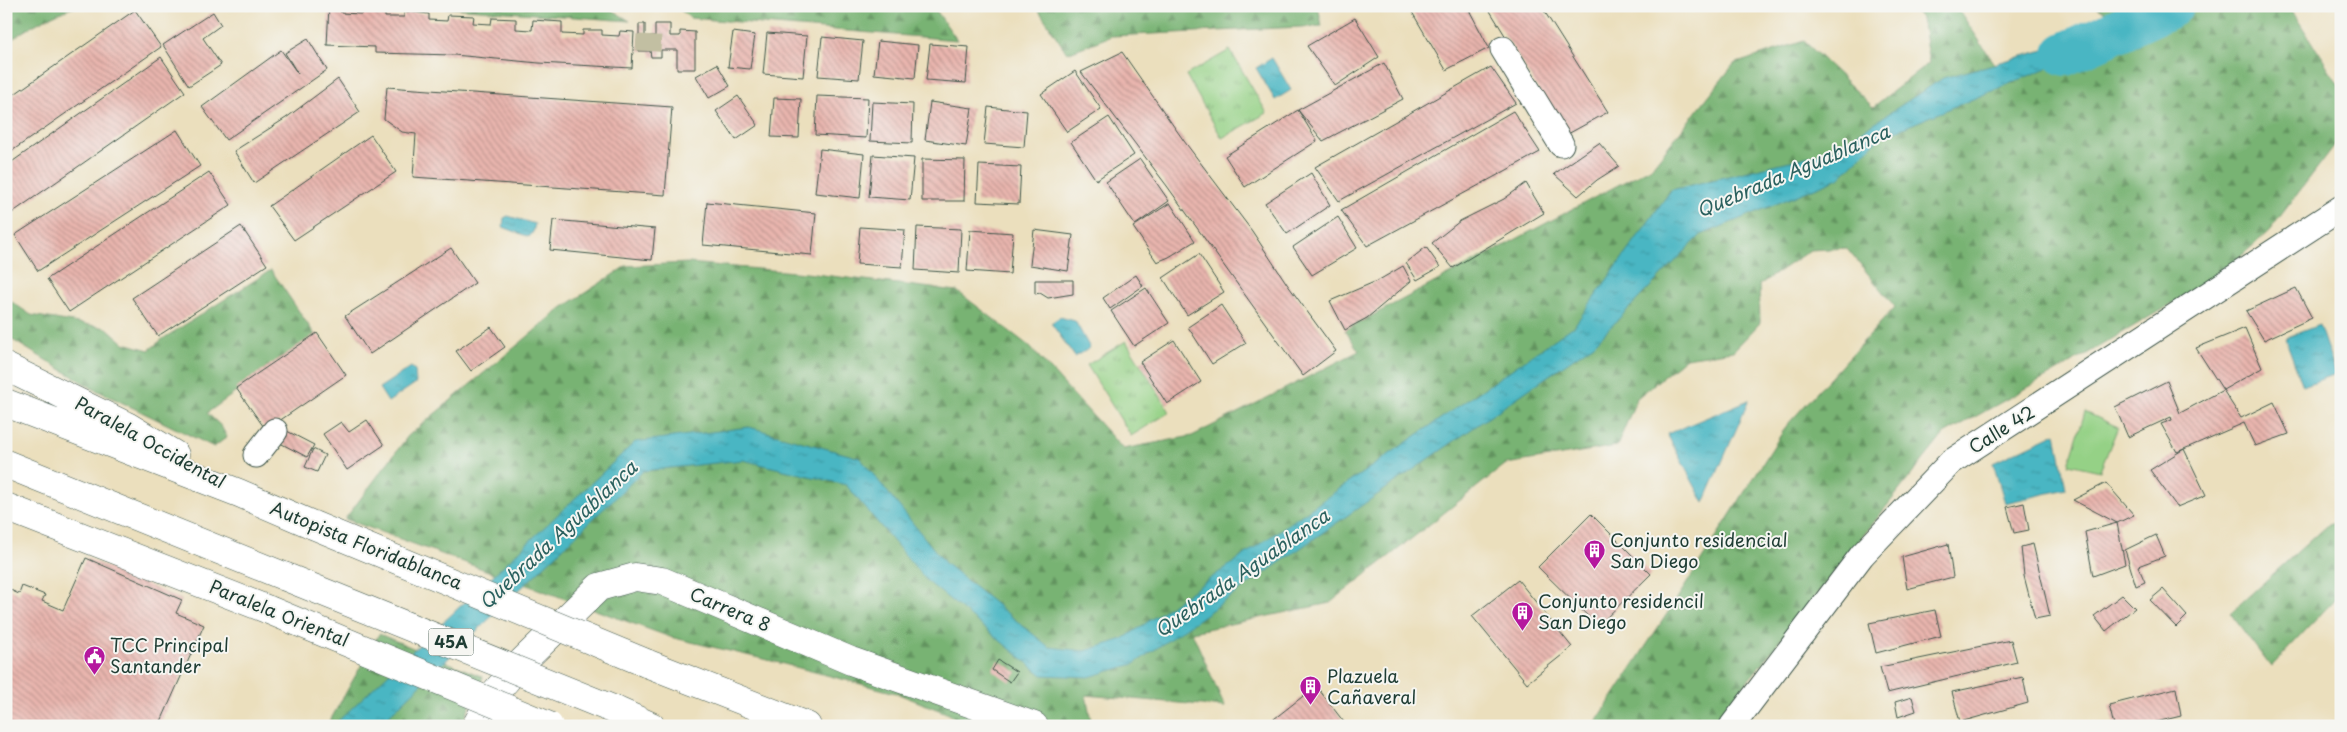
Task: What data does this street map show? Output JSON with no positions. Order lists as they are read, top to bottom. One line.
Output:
{"streets":{"main road":["Paralela Occidental","Autopista Floridablanca","Carrera 8","Paralela Oriental","45A"],"street":["Calle 42"]},"crossings":[["Paralela Occidental","Autopista Floridablanca"]],"water":["Quebrada Aguablanca"],"places":{"building":["Conjunto residencial San Diego","Conjunto residencil San Diego","Plazuela Cañaveral"],"public building":["TCC Principal Santander"]}}
